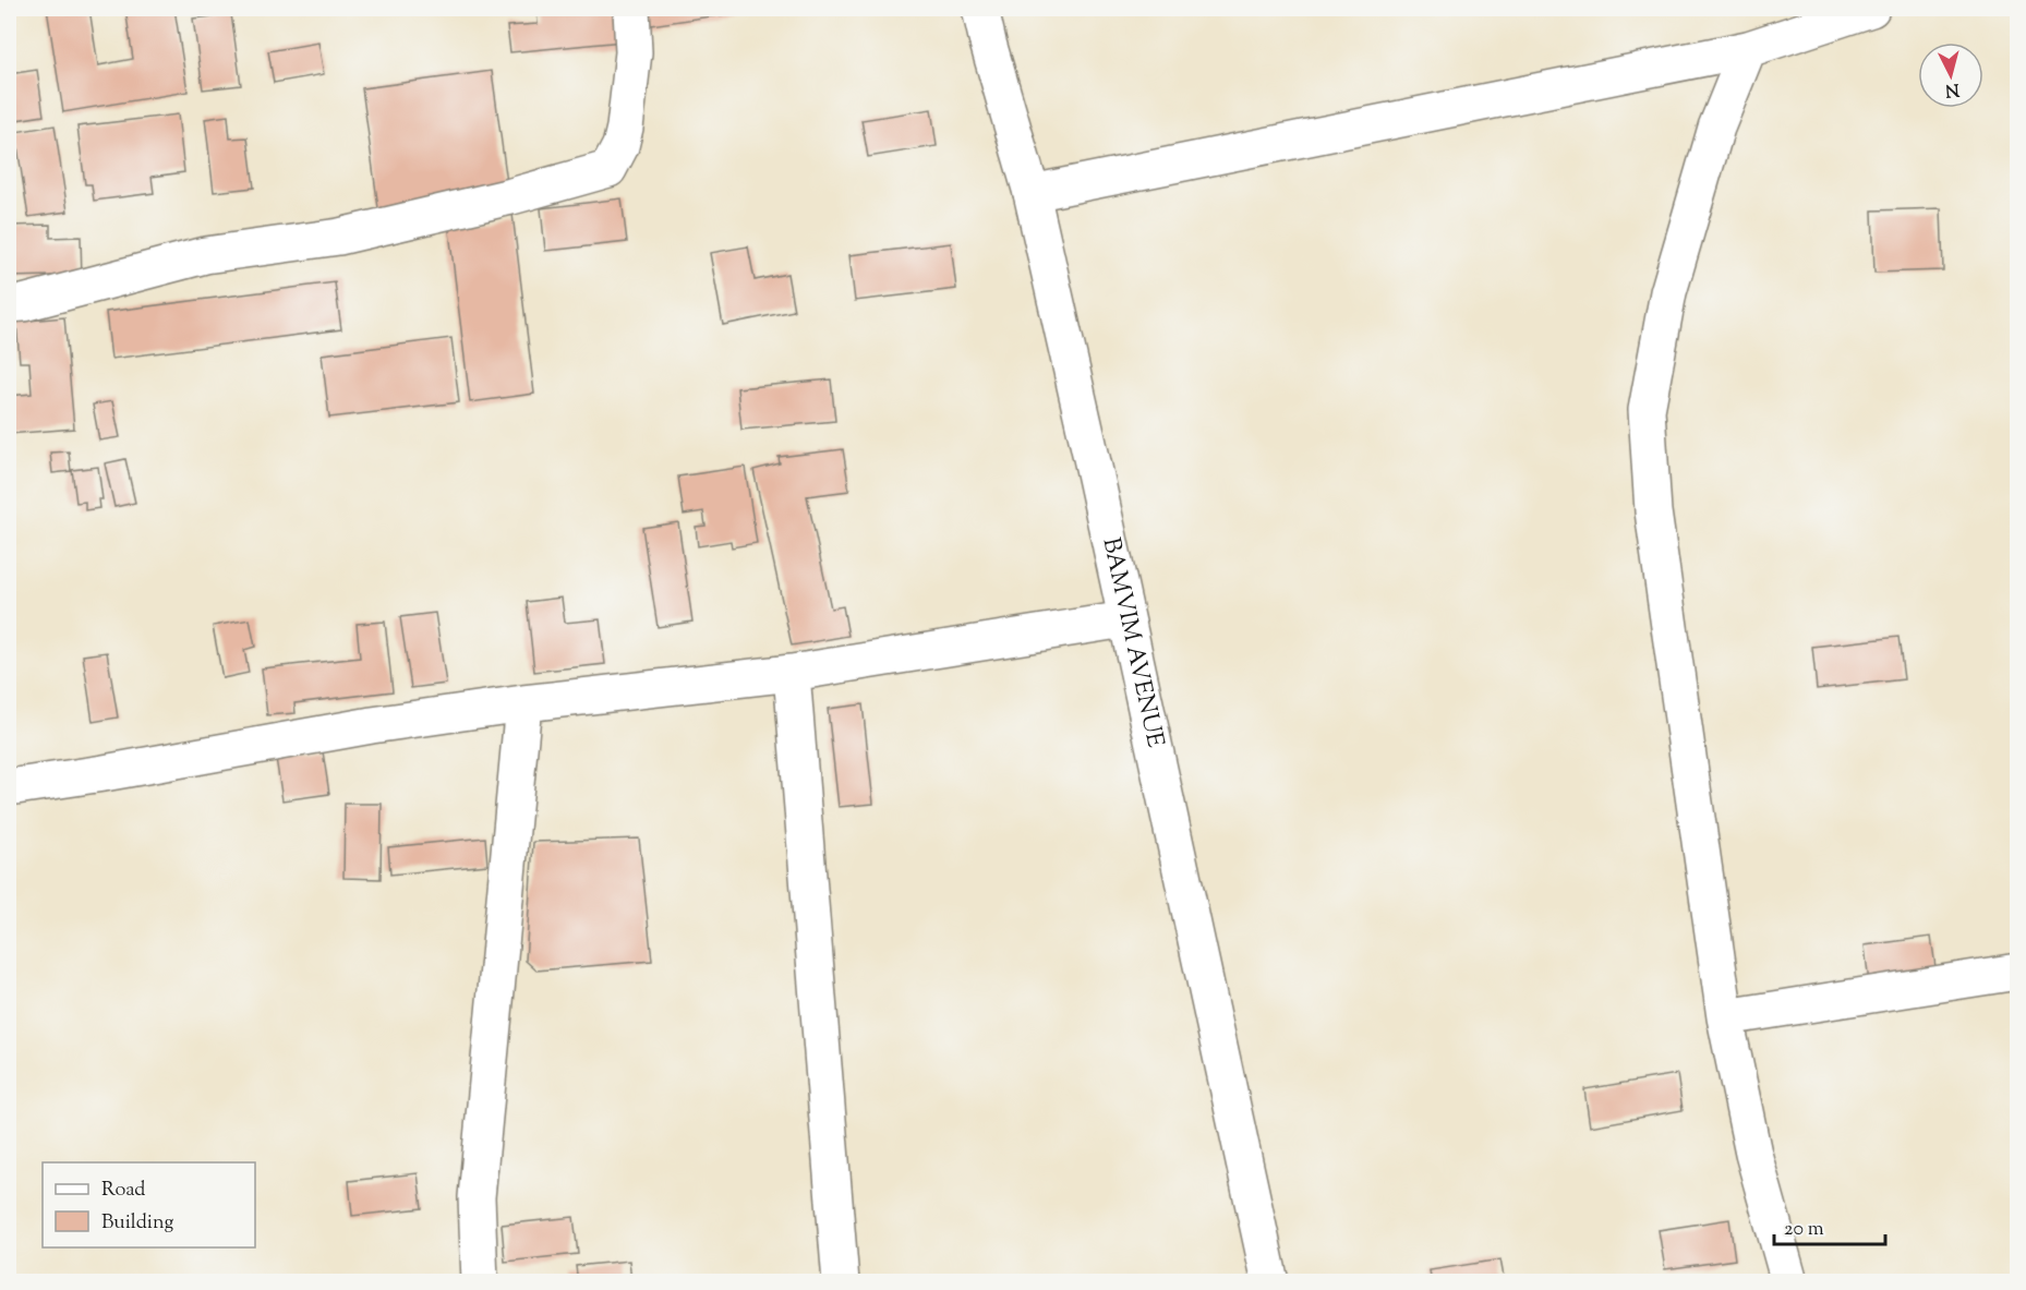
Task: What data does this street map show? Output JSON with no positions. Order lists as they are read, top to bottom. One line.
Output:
{"streets":{"street":["BAMVIM AVENUE"]},"legend":["Road","Building"],"scale_bar":"20 m","north":"bottom"}
